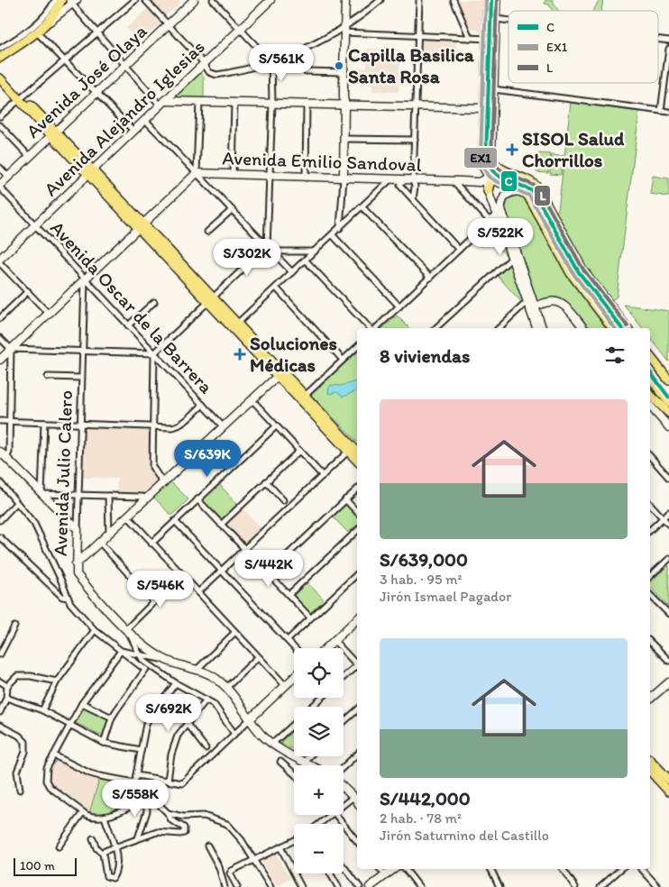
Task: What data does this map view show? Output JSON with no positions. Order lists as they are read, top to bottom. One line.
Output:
{"streets":{"street":["Avenida José Olaya","Avenida Alejandro Iglesias","Avenida Emilio Sandoval","Avenida Oscar de la Barrera","Avenida Julio Calero"]},"crossings":[["Avenida José Olaya","Avenida Oscar de la Barrera"],["Avenida Alejandro Iglesias","Avenida Oscar de la Barrera"],["Avenida Emilio Sandoval","Avenida Oscar de la Barrera"],["Avenida Emilio Sandoval","Avenida Julio Calero"],["Avenida Oscar de la Barrera","Avenida Julio Calero"]],"places":{"other":["Capilla Basilica Santa Rosa"],"health":["SISOL Salud Chorrillos","Soluciones Médicas"]},"lines":["transit line C","transit line EX1","transit line L"],"legend":["C","EX1","L"],"scale_bar":"100 m","page":{"price":["S/561K","S/522K","S/302K","S/639K","S/442K","S/546K","S/692K","S/558K"],"heading":"8 viviendas","list":[{"name":"S/639,000","note":"3 hab. · 95 m² · Jirón Ismael Pagador"},{"name":"S/442,000","note":"2 hab. · 78 m² · Jirón Saturnino del Castillo"}],"map_buttons":["+","−"],"scale":"100 m"}}
